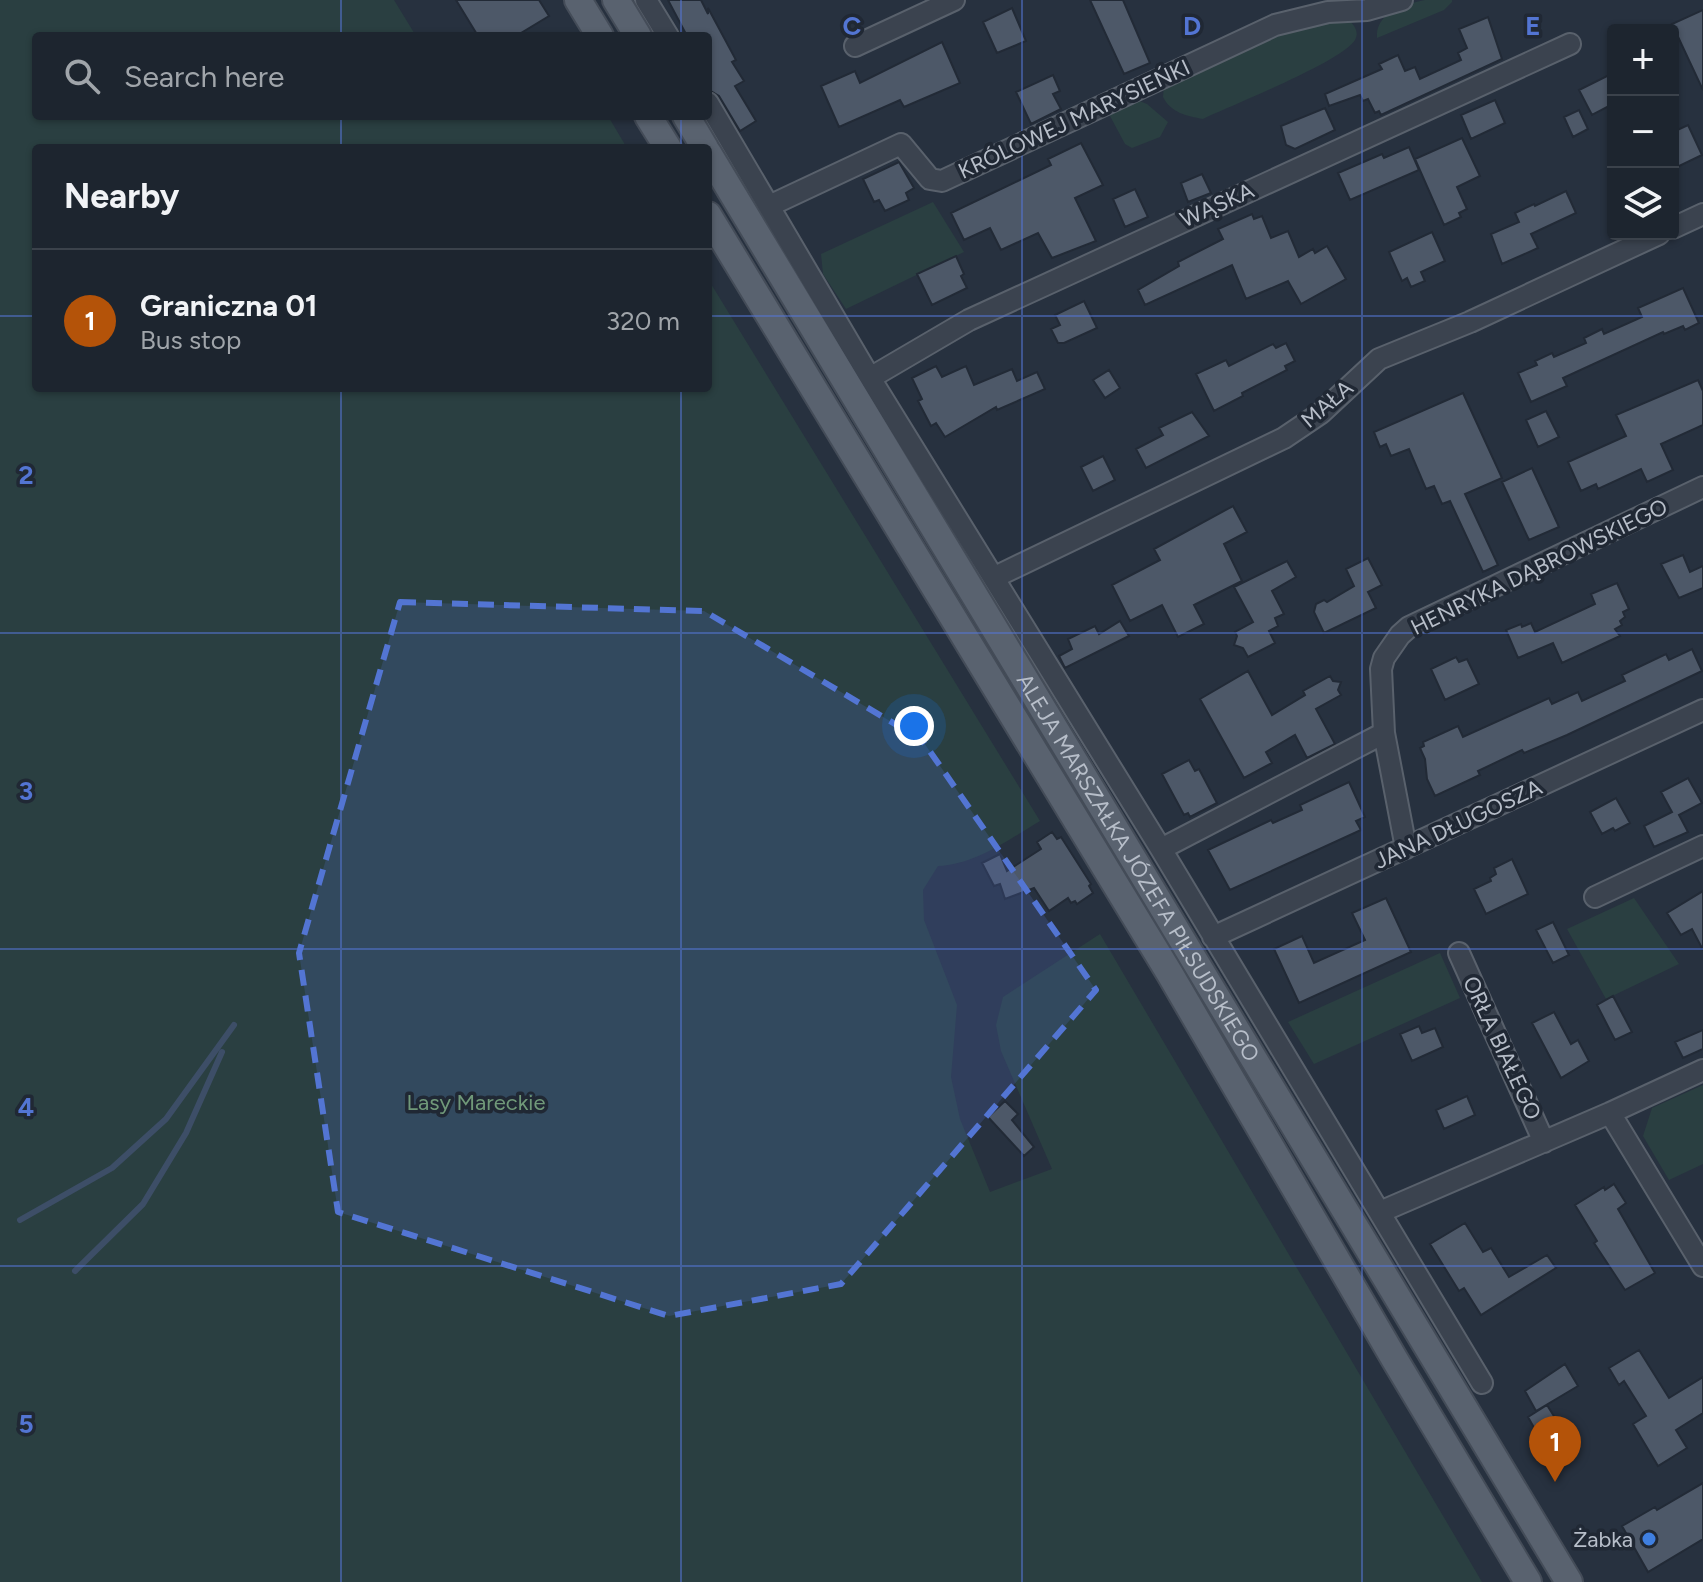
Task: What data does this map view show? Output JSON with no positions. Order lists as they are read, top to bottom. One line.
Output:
{"streets":{"main road":["ALEJA MARSZAŁKA JÓZEFA PIŁSUDSKIEGO"],"street":["KRÓLOWEJ MARYSIEŃKI","WĄSKA","MAŁA","HENRYKA DĄBROWSKIEGO","JANA DŁUGOSZA","ORŁA BIAŁEGO"]},"parks":["Lasy Mareckie"],"places":["Żabka"],"page":{"map_buttons":["+","−"],"search":"Search here","heading":"Nearby","list":[{"mark":"1","name":"Graniczna 01","note":"Bus stop","value":"320 m"}],"pins":"1"},"grid":{"columns":["C","D","E"],"rows":["2","3","4","5"]}}
